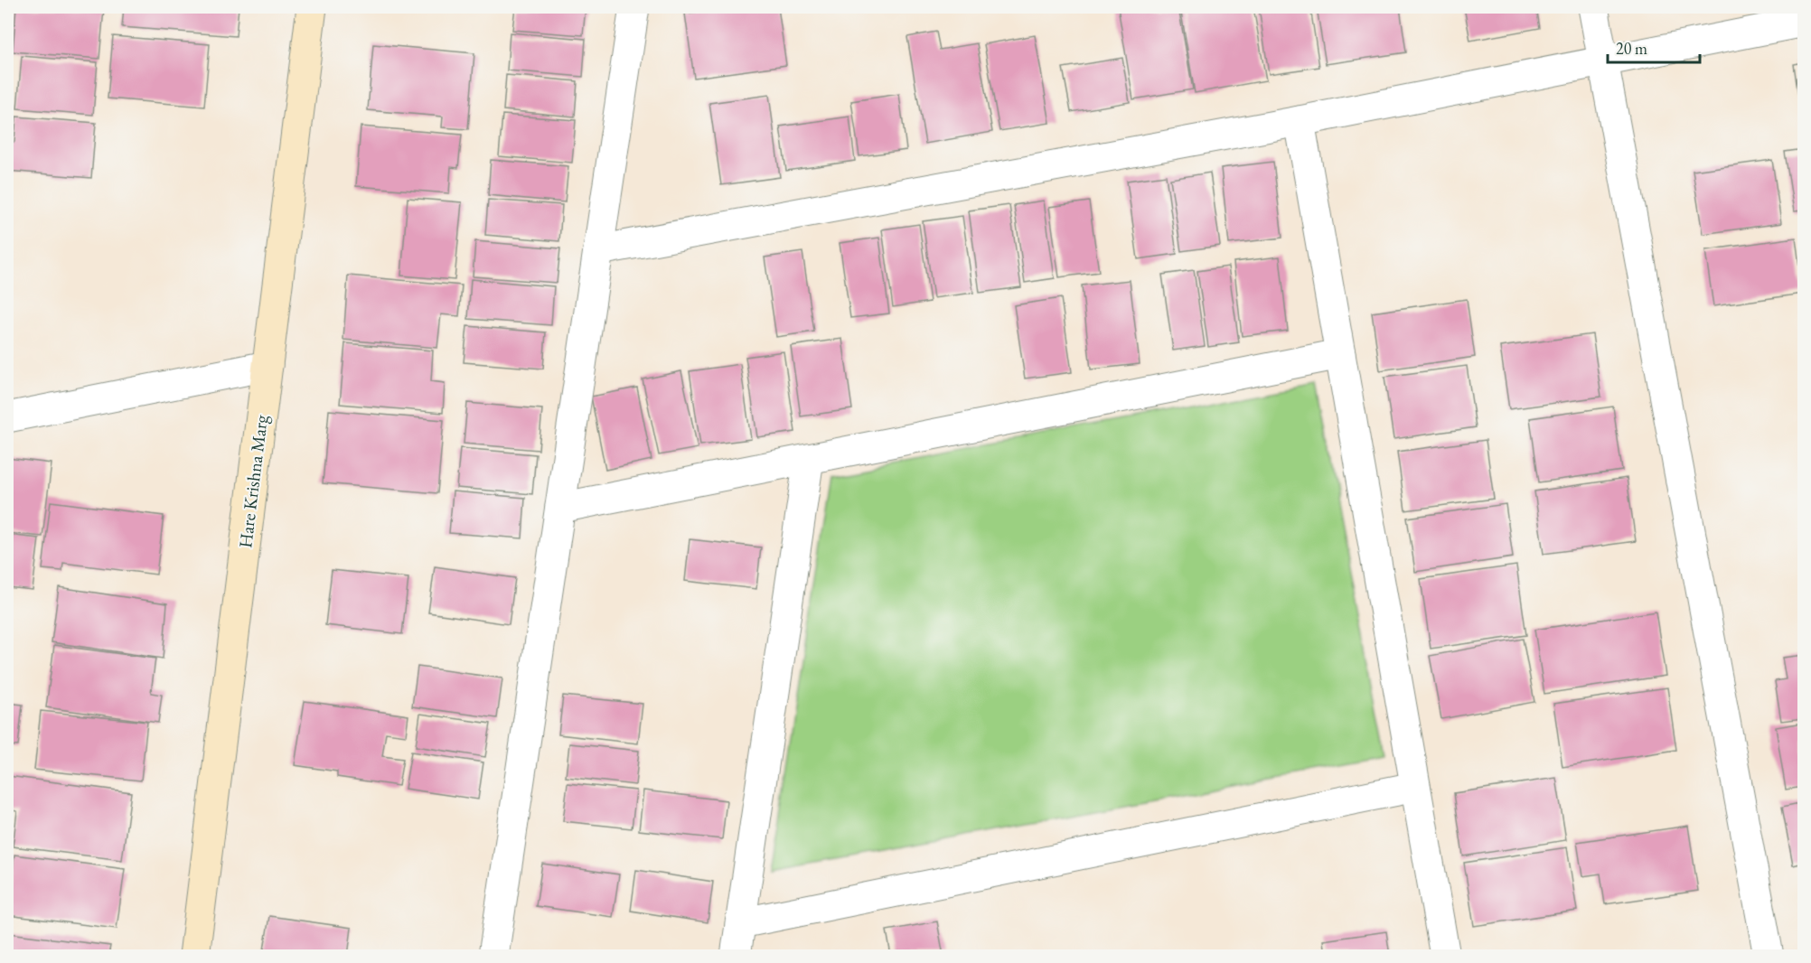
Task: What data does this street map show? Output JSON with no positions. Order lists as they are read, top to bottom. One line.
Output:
{"streets":{"street":["Hare Krishna Marg"]},"scale_bar":"20 m"}
